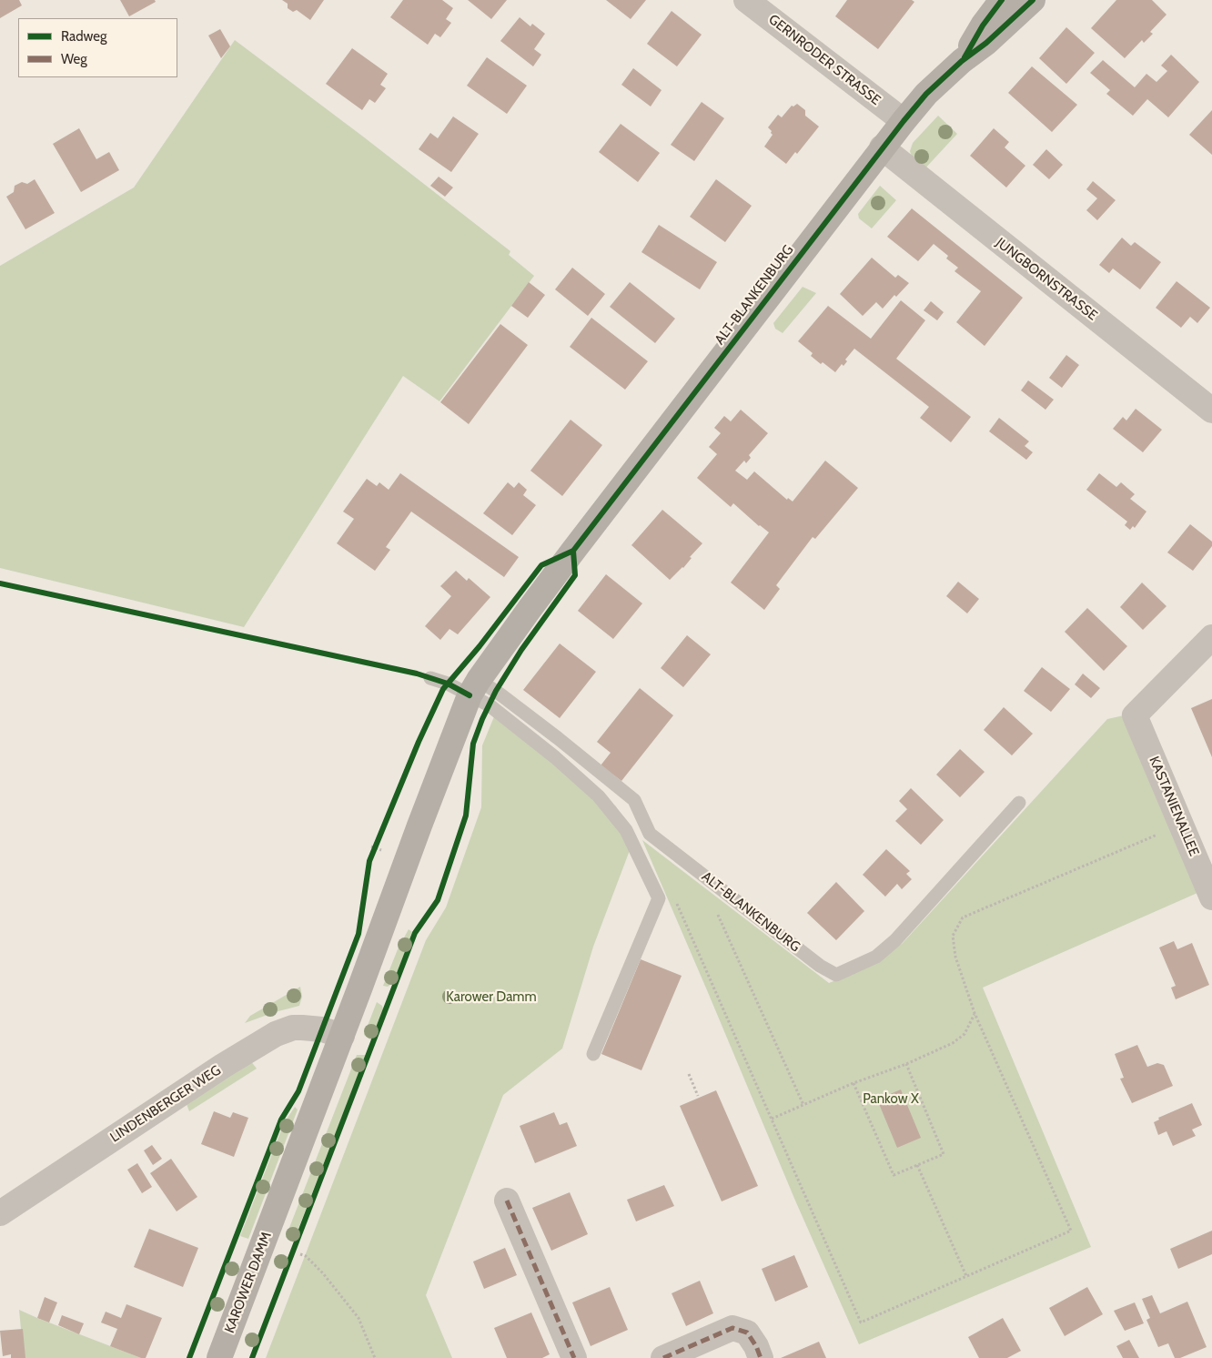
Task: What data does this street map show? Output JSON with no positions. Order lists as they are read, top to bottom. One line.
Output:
{"streets":{"main road":["ALT-BLANKENBURG","KAROWER DAMM"],"street":["GERNRODER STRASSE","JUNGBORNSTRASSE","KASTANIENALLEE","LINDENBERGER WEG"]},"crossings":[["GERNRODER STRASSE","ALT-BLANKENBURG"],["JUNGBORNSTRASSE","ALT-BLANKENBURG"],["ALT-BLANKENBURG","KAROWER DAMM"],["LINDENBERGER WEG","KAROWER DAMM"]],"parks":["Karower Damm","Pankow X"],"legend":["Radweg","Weg"]}
